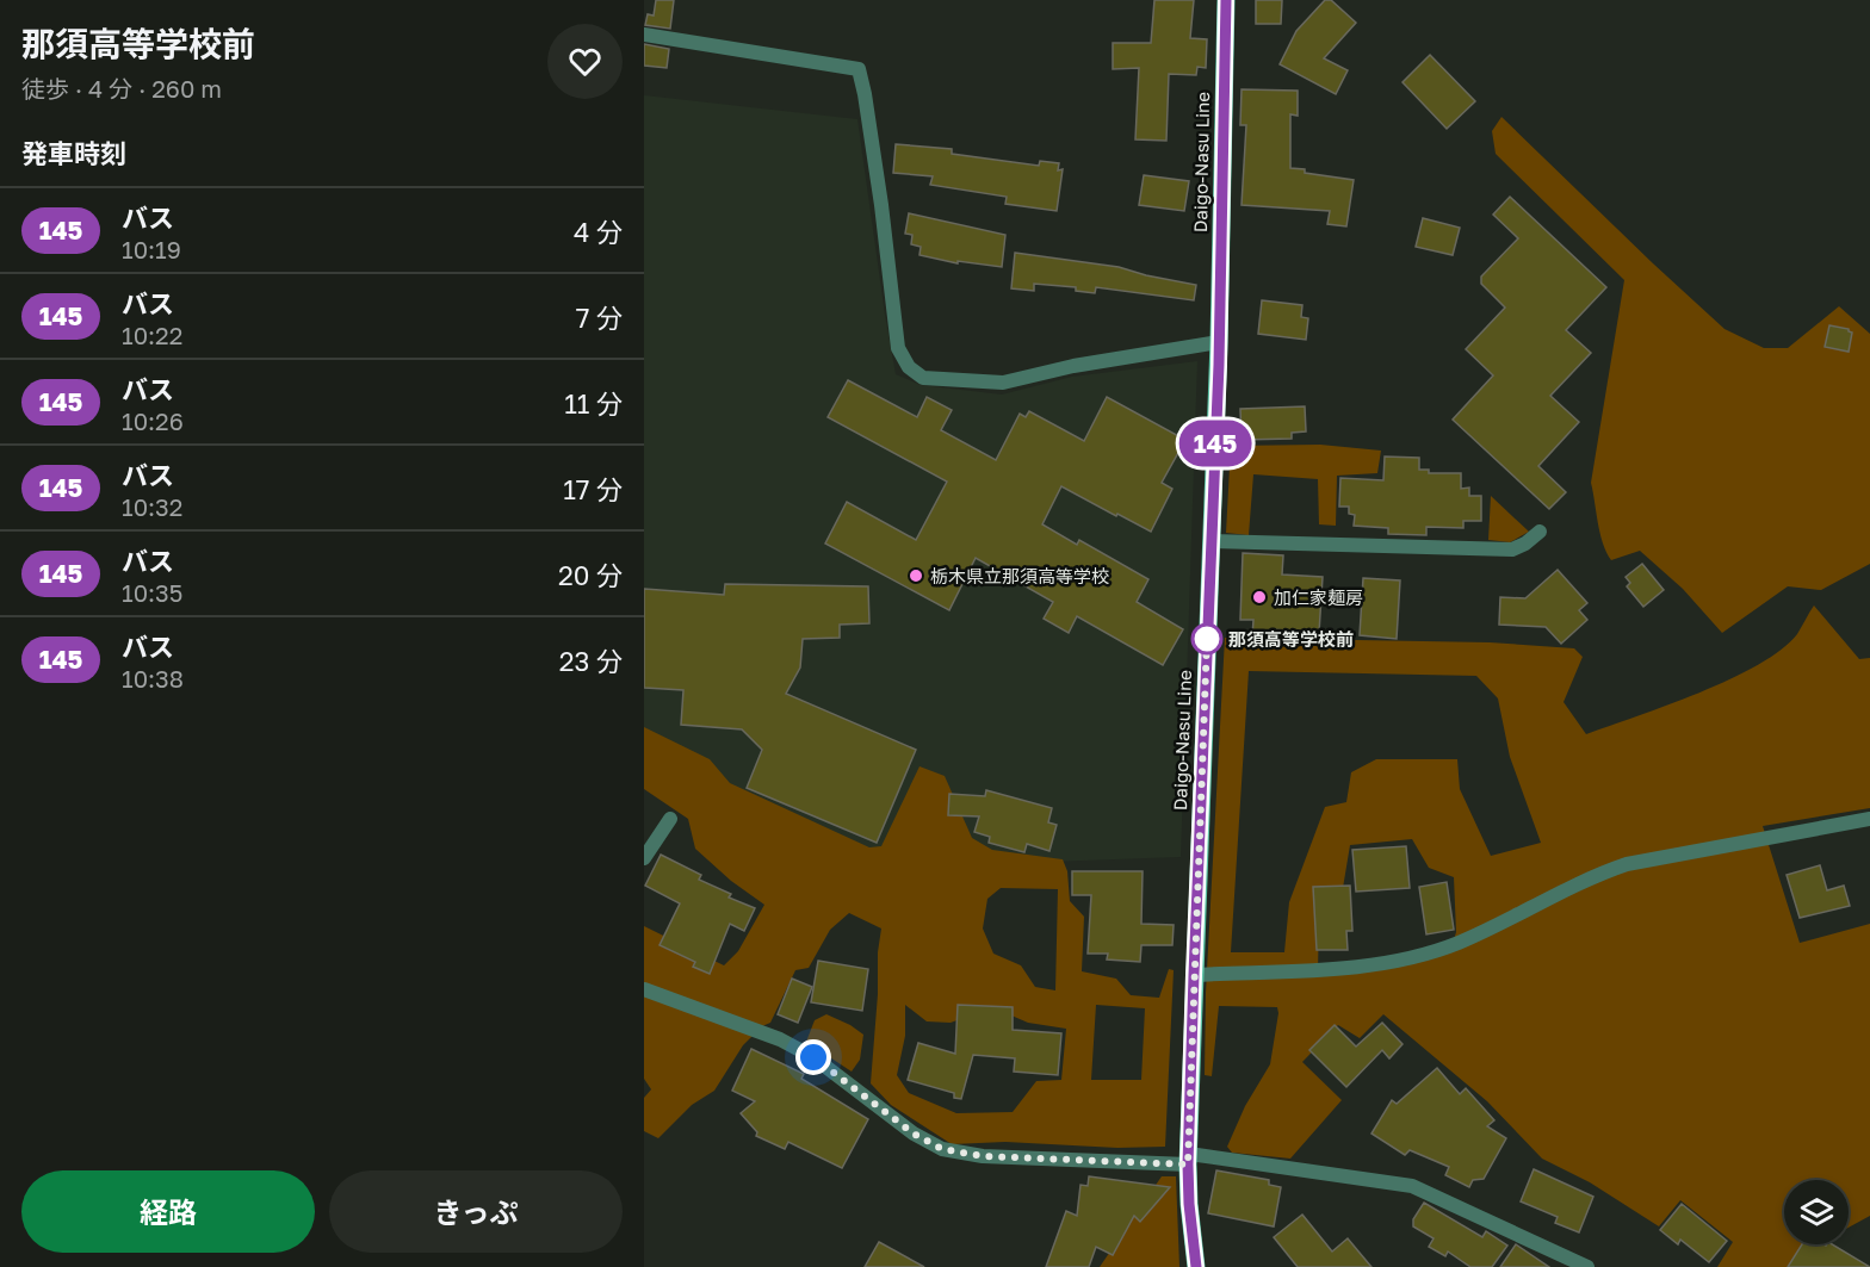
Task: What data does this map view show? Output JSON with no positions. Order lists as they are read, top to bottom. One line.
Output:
{"streets":{"main road":["Daigo-Nasu Line"]},"places":["栃木県立那須高等学校","加仁家麺房","那須高等学校前"],"lines":["bus line 145"],"page":{"heading":[["那須高等学校前","徒歩 · 4 分 · 260 m"],"発車時刻"],"on_map":"145","list":[{"mark":"145","name":"バス","note":"10:19","value":"4 分"},{"mark":"145","name":"バス","note":"10:22","value":"7 分"},{"mark":"145","name":"バス","note":"10:26","value":"11 分"},{"mark":"145","name":"バス","note":"10:32","value":"17 分"},{"mark":"145","name":"バス","note":"10:35","value":"20 分"},{"mark":"145","name":"バス","note":"10:38","value":"23 分"}],"buttons":["経路","きっぷ"]}}
